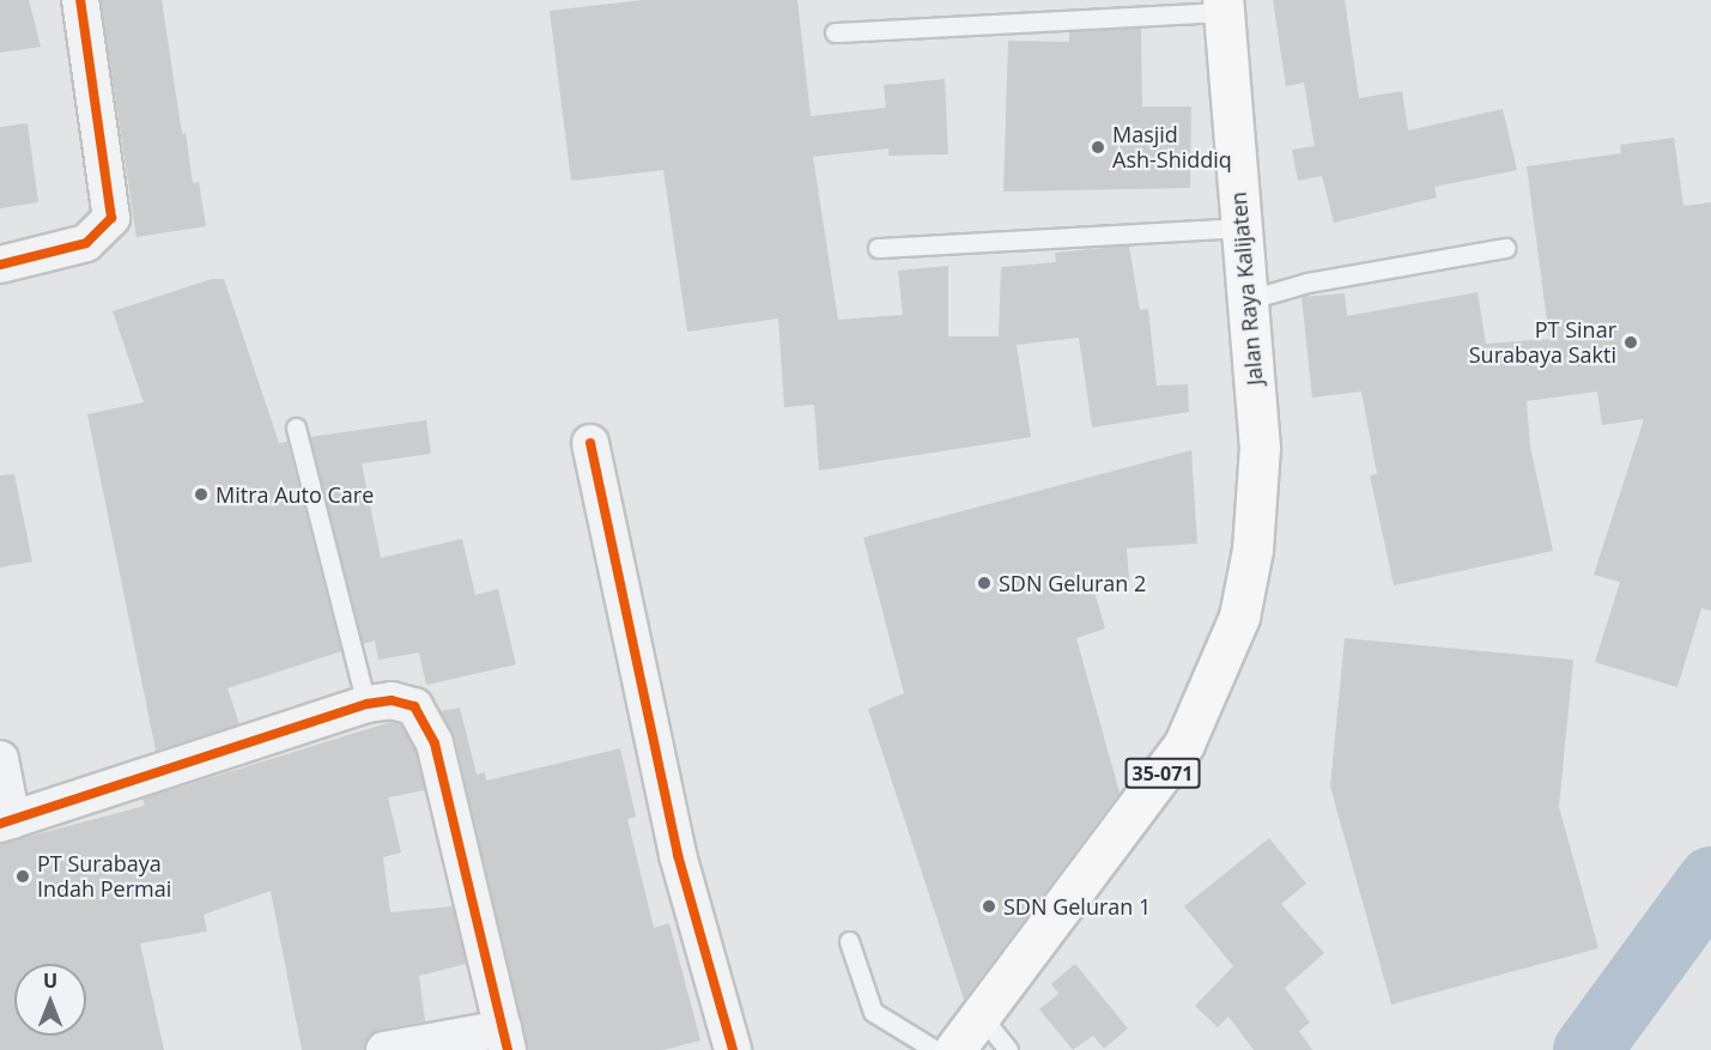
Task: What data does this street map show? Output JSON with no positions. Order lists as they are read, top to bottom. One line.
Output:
{"streets":{"main road":["Jalan Raya Kalijaten","35-071"]},"crossings":[["Jalan Raya Kalijaten","35-071"]],"places":["Masjid Ash-Shiddiq","PT Sinar Surabaya Sakti","Mitra Auto Care","SDN Geluran 2","PT Surabaya Indah Permai","SDN Geluran 1"],"north":"top"}
